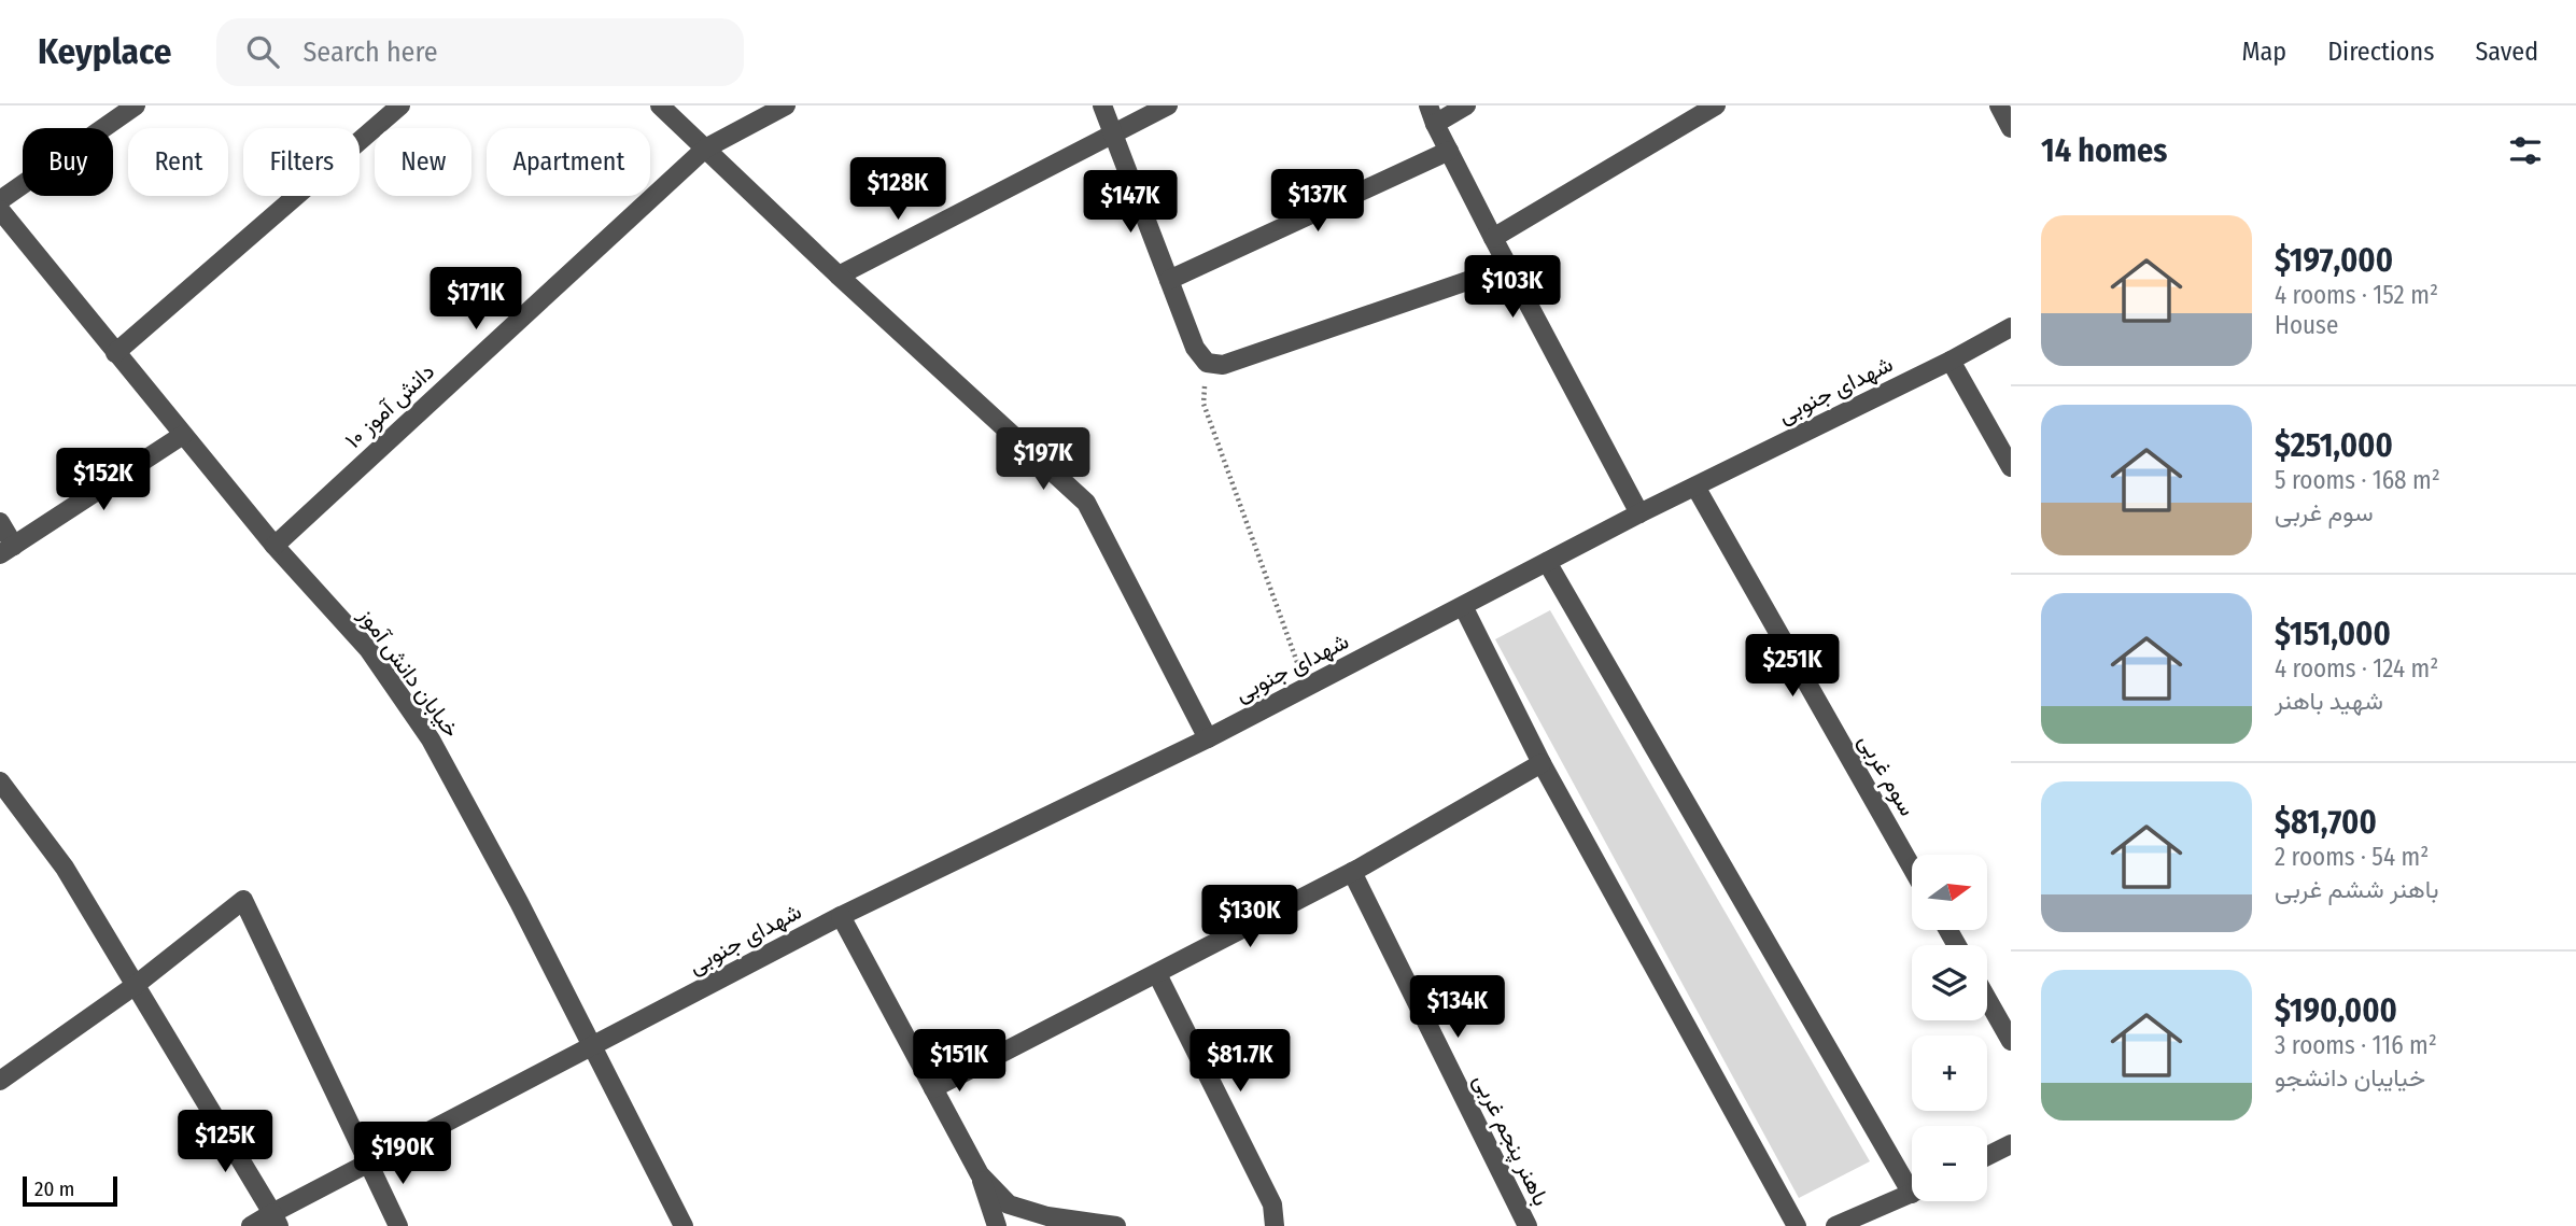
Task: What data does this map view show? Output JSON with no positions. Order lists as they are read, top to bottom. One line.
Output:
{"streets":{"street":["شهدای جنوبی","دانش آموز ۱۰","خیابان دانش آموز","سوم غربی","باهنر پنجم غربی"]},"crossings":[["شهدای جنوبی","خیابان دانش آموز"],["شهدای جنوبی","سوم غربی"],["دانش آموز ۱۰","خیابان دانش آموز"]],"scale_bar":"20 m","north":"right","page":{"header":"Keyplace","search":"Search here","nav":["Map","Directions","Saved"],"heading":"14 homes","chip":["Buy","Rent","Filters","New","Apartment"],"price":["$128K","$137K","$147K","$103K","$171K","$197K","$152K","$251K","$130K","$134K","$151K","$81.7K","$125K","$190K"],"list":[{"name":"$197,000","note":"4 rooms · 152 m² · House"},{"name":"$251,000","note":"5 rooms · 168 m² · سوم غربی"},{"name":"$151,000","note":"4 rooms · 124 m² · شهید باهنر"},{"name":"$81,700","note":"2 rooms · 54 m² · باهنر ششم غربی"},{"name":"$190,000","note":"3 rooms · 116 m² · خیایبان دانشجو"}],"map_buttons":["+","−"],"scale":"20 m"}}
